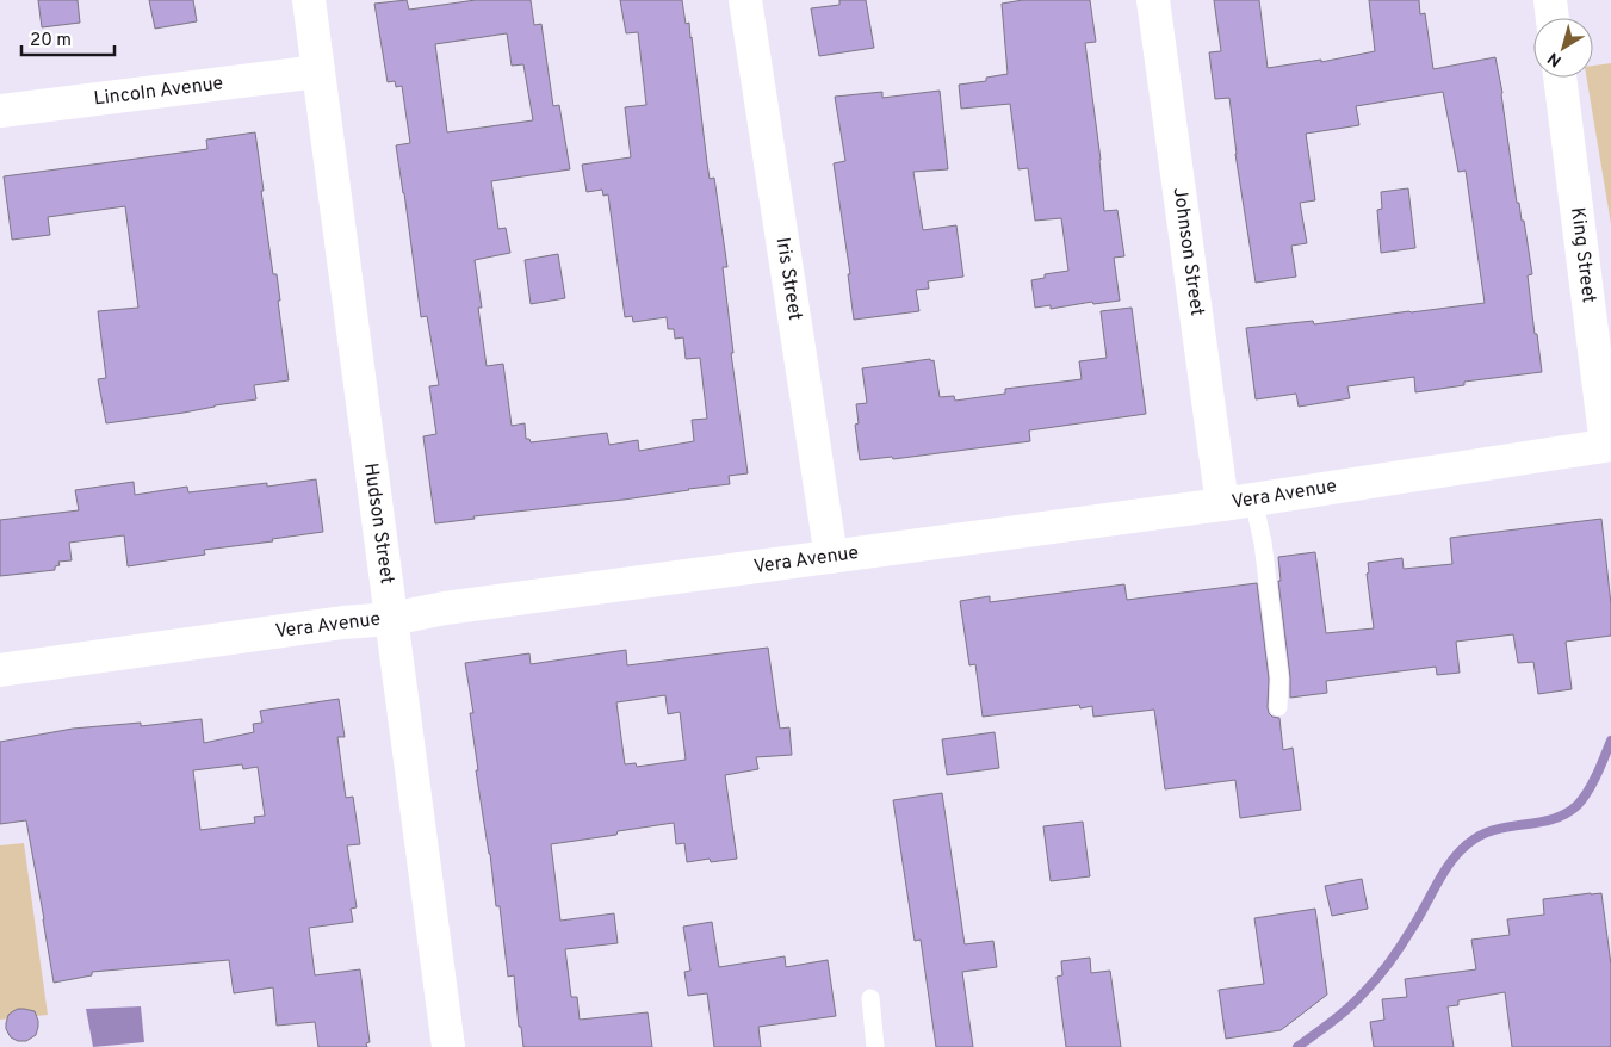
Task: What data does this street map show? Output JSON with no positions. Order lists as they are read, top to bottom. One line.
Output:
{"streets":{"street":["Lincoln Avenue","Johnson Street","King Street","Iris Street","Vera Avenue","Hudson Street"]},"crossings":[["Lincoln Avenue","Hudson Street"],["Johnson Street","Vera Avenue"],["King Street","Vera Avenue"],["Iris Street","Vera Avenue"],["Vera Avenue","Hudson Street"]],"scale_bar":"20 m","north":"bottom left"}
